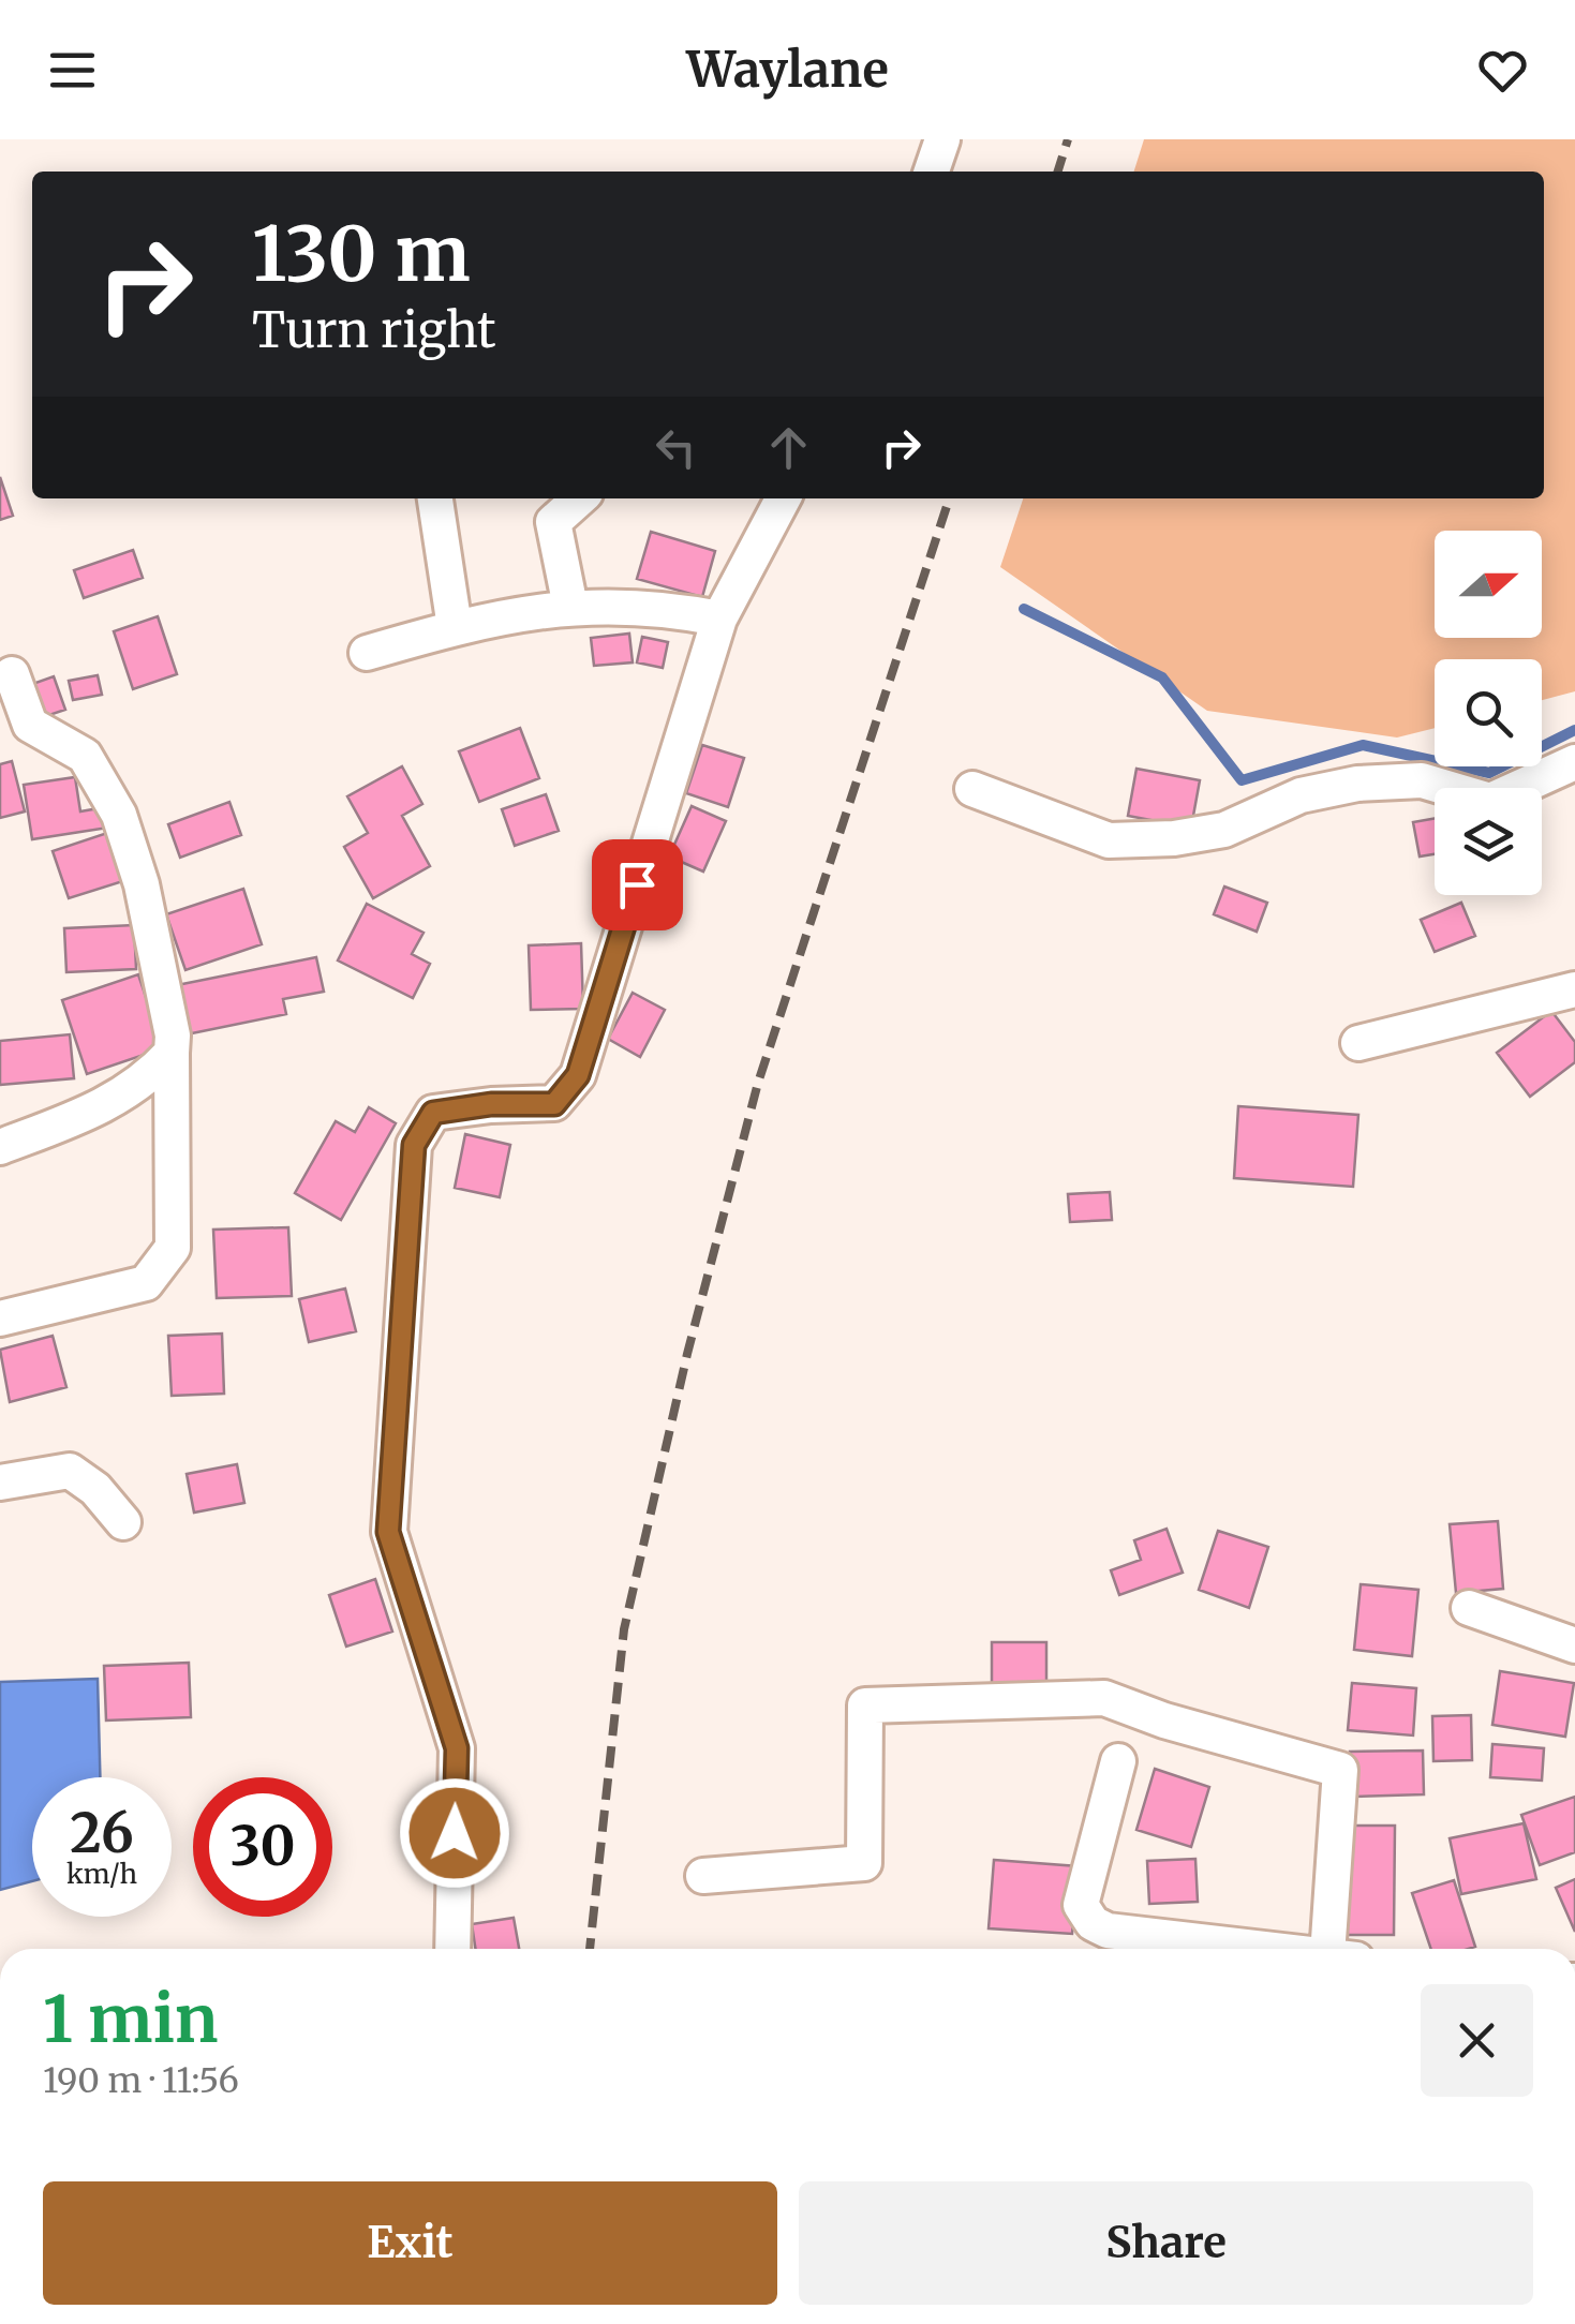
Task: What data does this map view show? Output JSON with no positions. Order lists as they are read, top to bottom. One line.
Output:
{"north":"right","page":{"header":"Waylane","turn":["130 m","Turn right"],"speed":"26 km/h","limit":"30","heading":["1 min","190 m · 11:56"],"buttons":["Exit","Share"]}}
